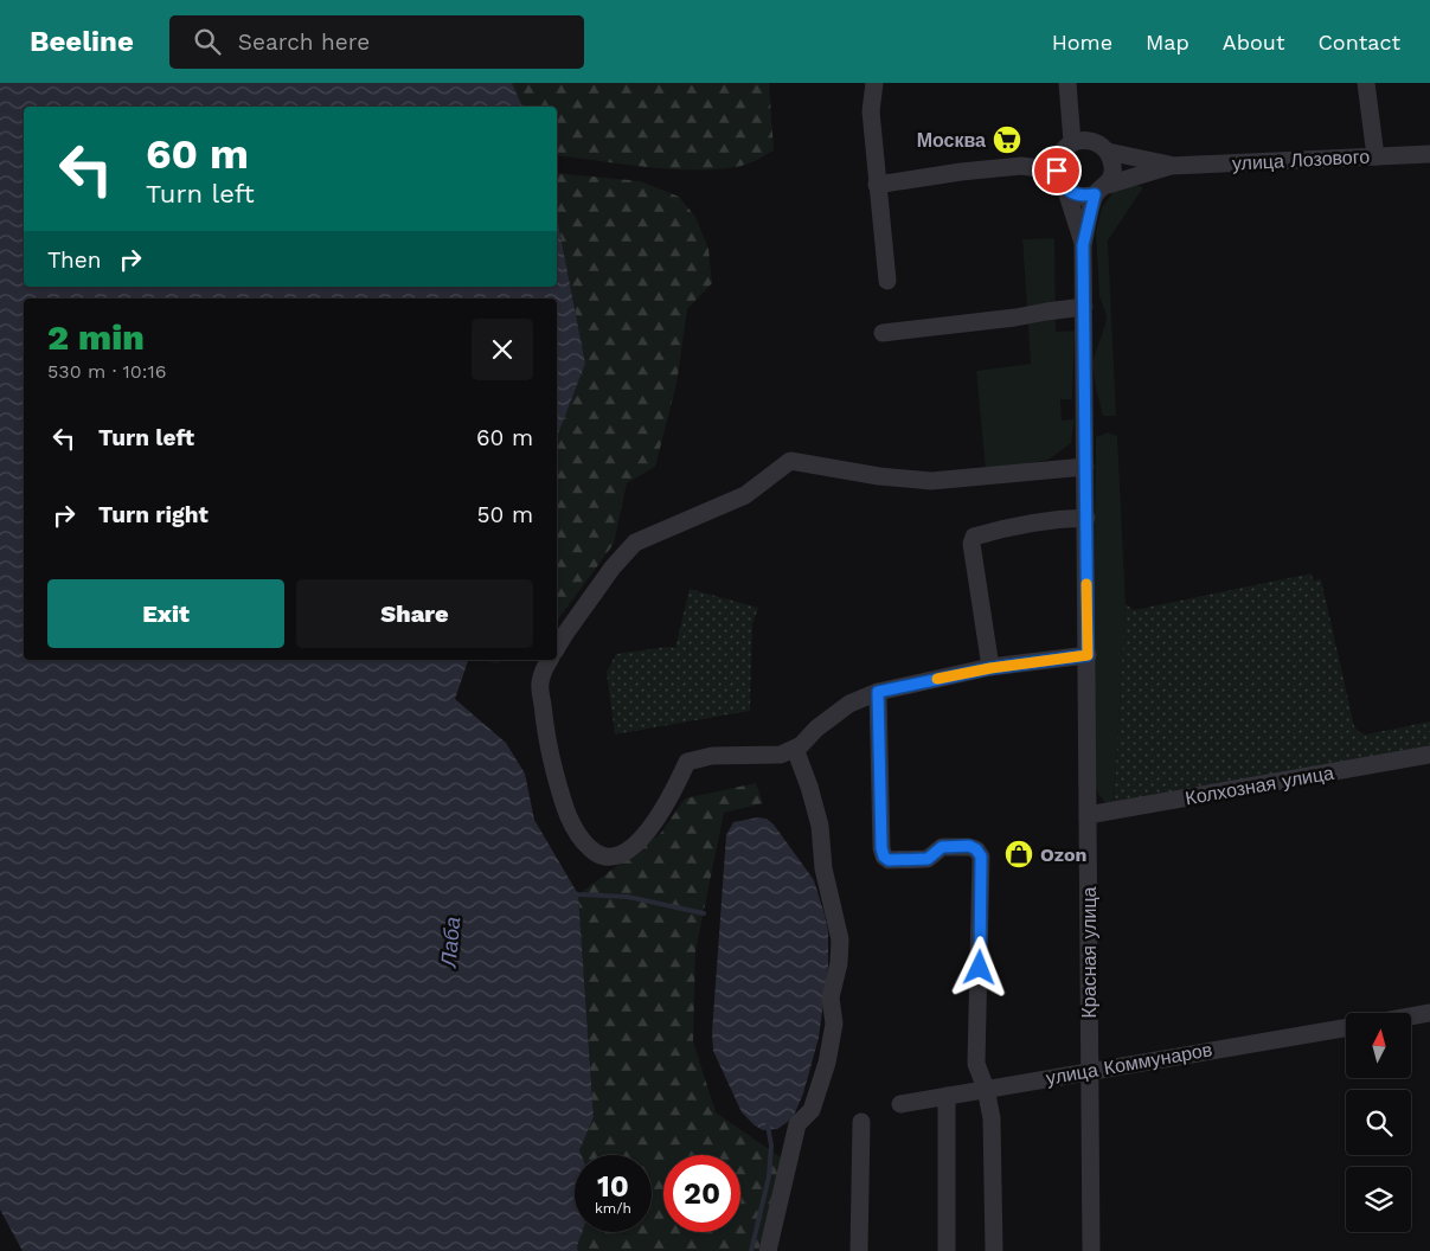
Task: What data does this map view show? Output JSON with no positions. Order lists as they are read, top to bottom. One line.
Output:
{"streets":{"street":["улица Лозового","Колхозная улица","Красная улица","улица Коммунаров"]},"crossings":[["улица Лозового","Красная улица"],["Колхозная улица","Красная улица"],["Красная улица","улица Коммунаров"]],"water":["Лаба"],"places":{"supermarket":["Москва"],"shop":["Ozon"]},"north":"top","page":{"header":"Beeline","search":"Search here","nav":["Home","Map","About","Contact"],"turn":["60 m","Turn left"],"then":"Then","heading":["2 min","530 m · 10:16"],"list":[{"name":"Turn left","value":"60 m"},{"name":"Turn right","value":"50 m"}],"buttons":["Exit","Share"],"speed":"10 km/h","limit":"20"}}
